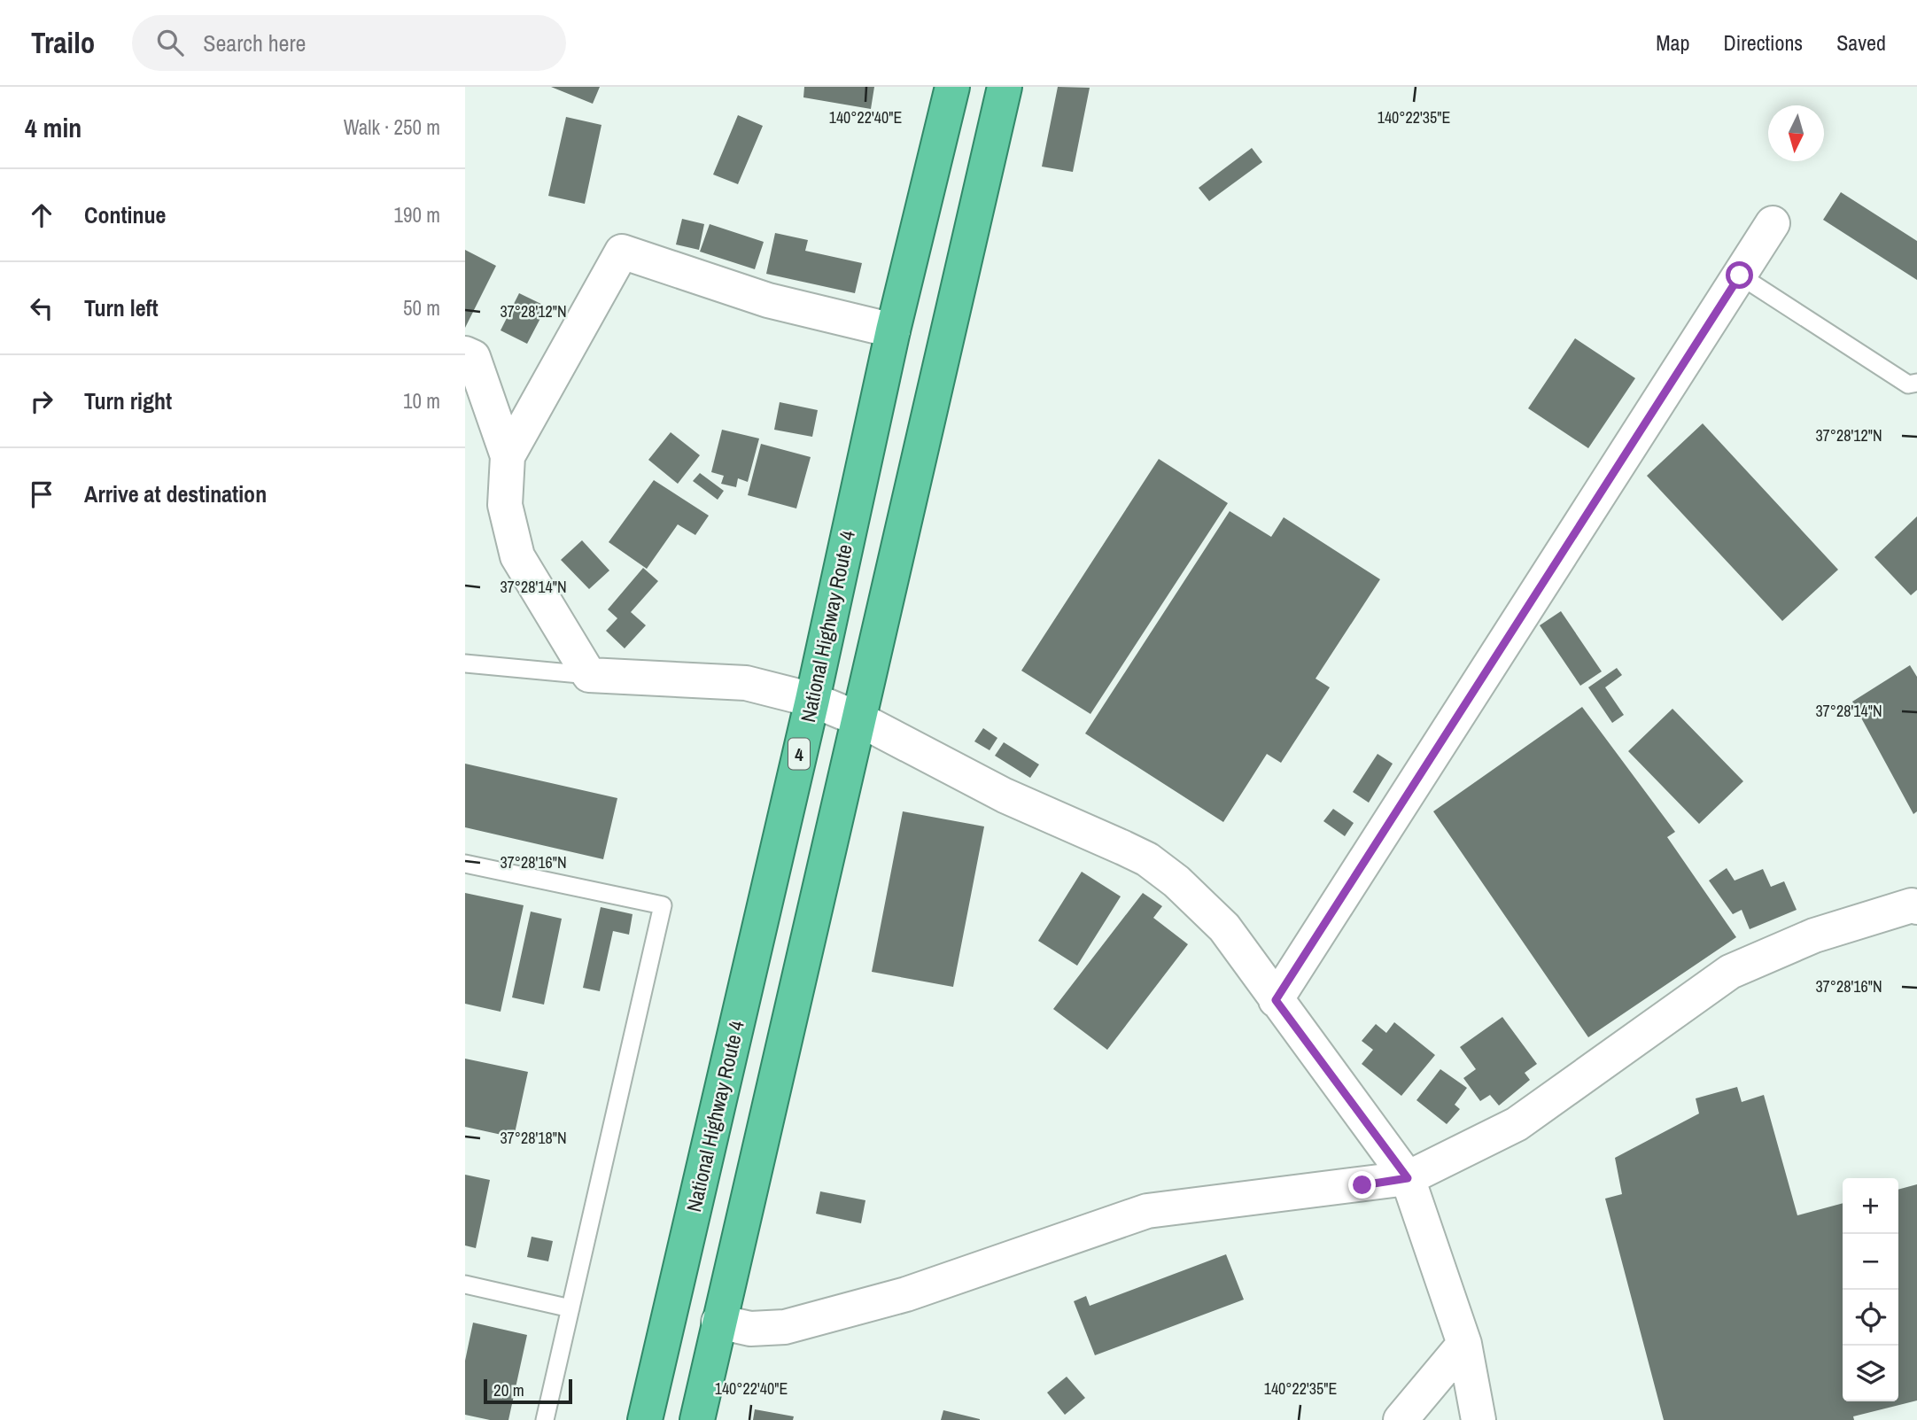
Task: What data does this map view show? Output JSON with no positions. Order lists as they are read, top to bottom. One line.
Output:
{"streets":{"highway":["National Highway Route 4","4"]},"scale_bar":"20 m","north":"bottom","page":{"header":"Trailo","search":"Search here","nav":["Map","Directions","Saved"],"heading":["4 min","Walk · 250 m"],"list":[["Continue","190 m"],["Turn left","50 m"],["Turn right","10 m"],"Arrive at destination"],"map_buttons":["+","−"],"scale":"20 m"},"coordinates":["140°22'40\"E","140°22'35\"E","37°28'12\"N","37°28'14\"N","37°28'16\"N","37°28'18\"N"]}
